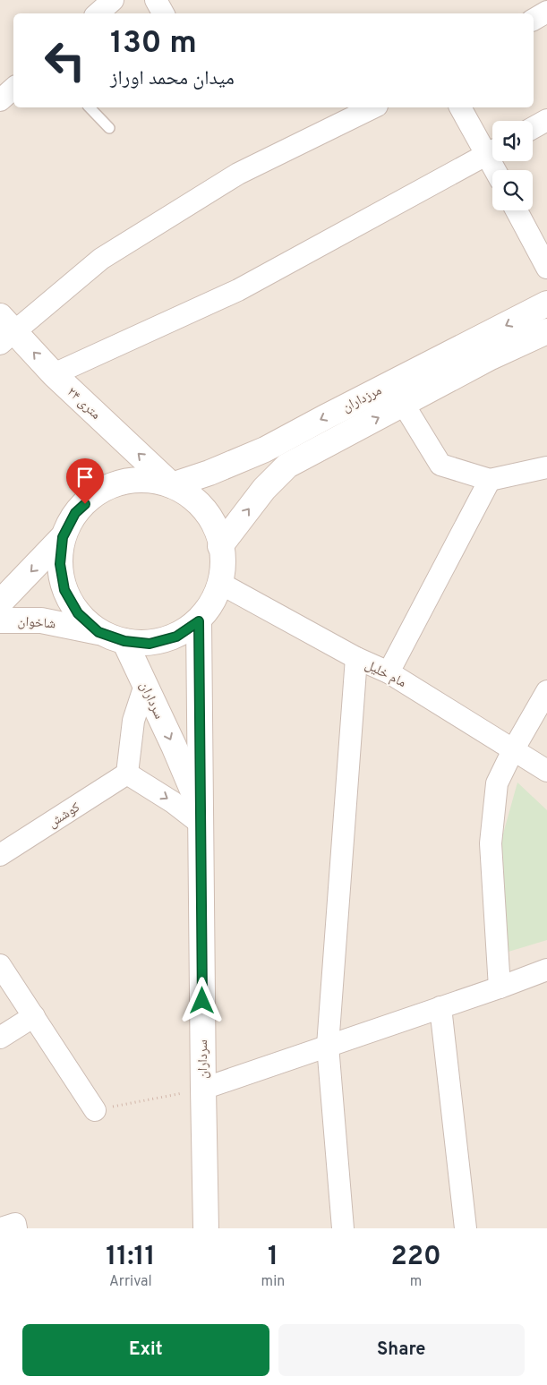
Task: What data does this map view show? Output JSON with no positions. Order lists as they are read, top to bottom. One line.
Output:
{"streets":{"street":["مرزداران","۲۴ متری","شاخوان","مام خلیل","سرداران","کوشش"]},"crossings":[["مرزداران","۲۴ متری"],["شاخوان","سرداران"]],"one_way":["۲۴ متری"],"page":{"turn":["130 m","میدان محمد اوراز"],"eta":["11:11","Arrival","1","min","220","m"],"buttons":["Exit","Share"]}}
